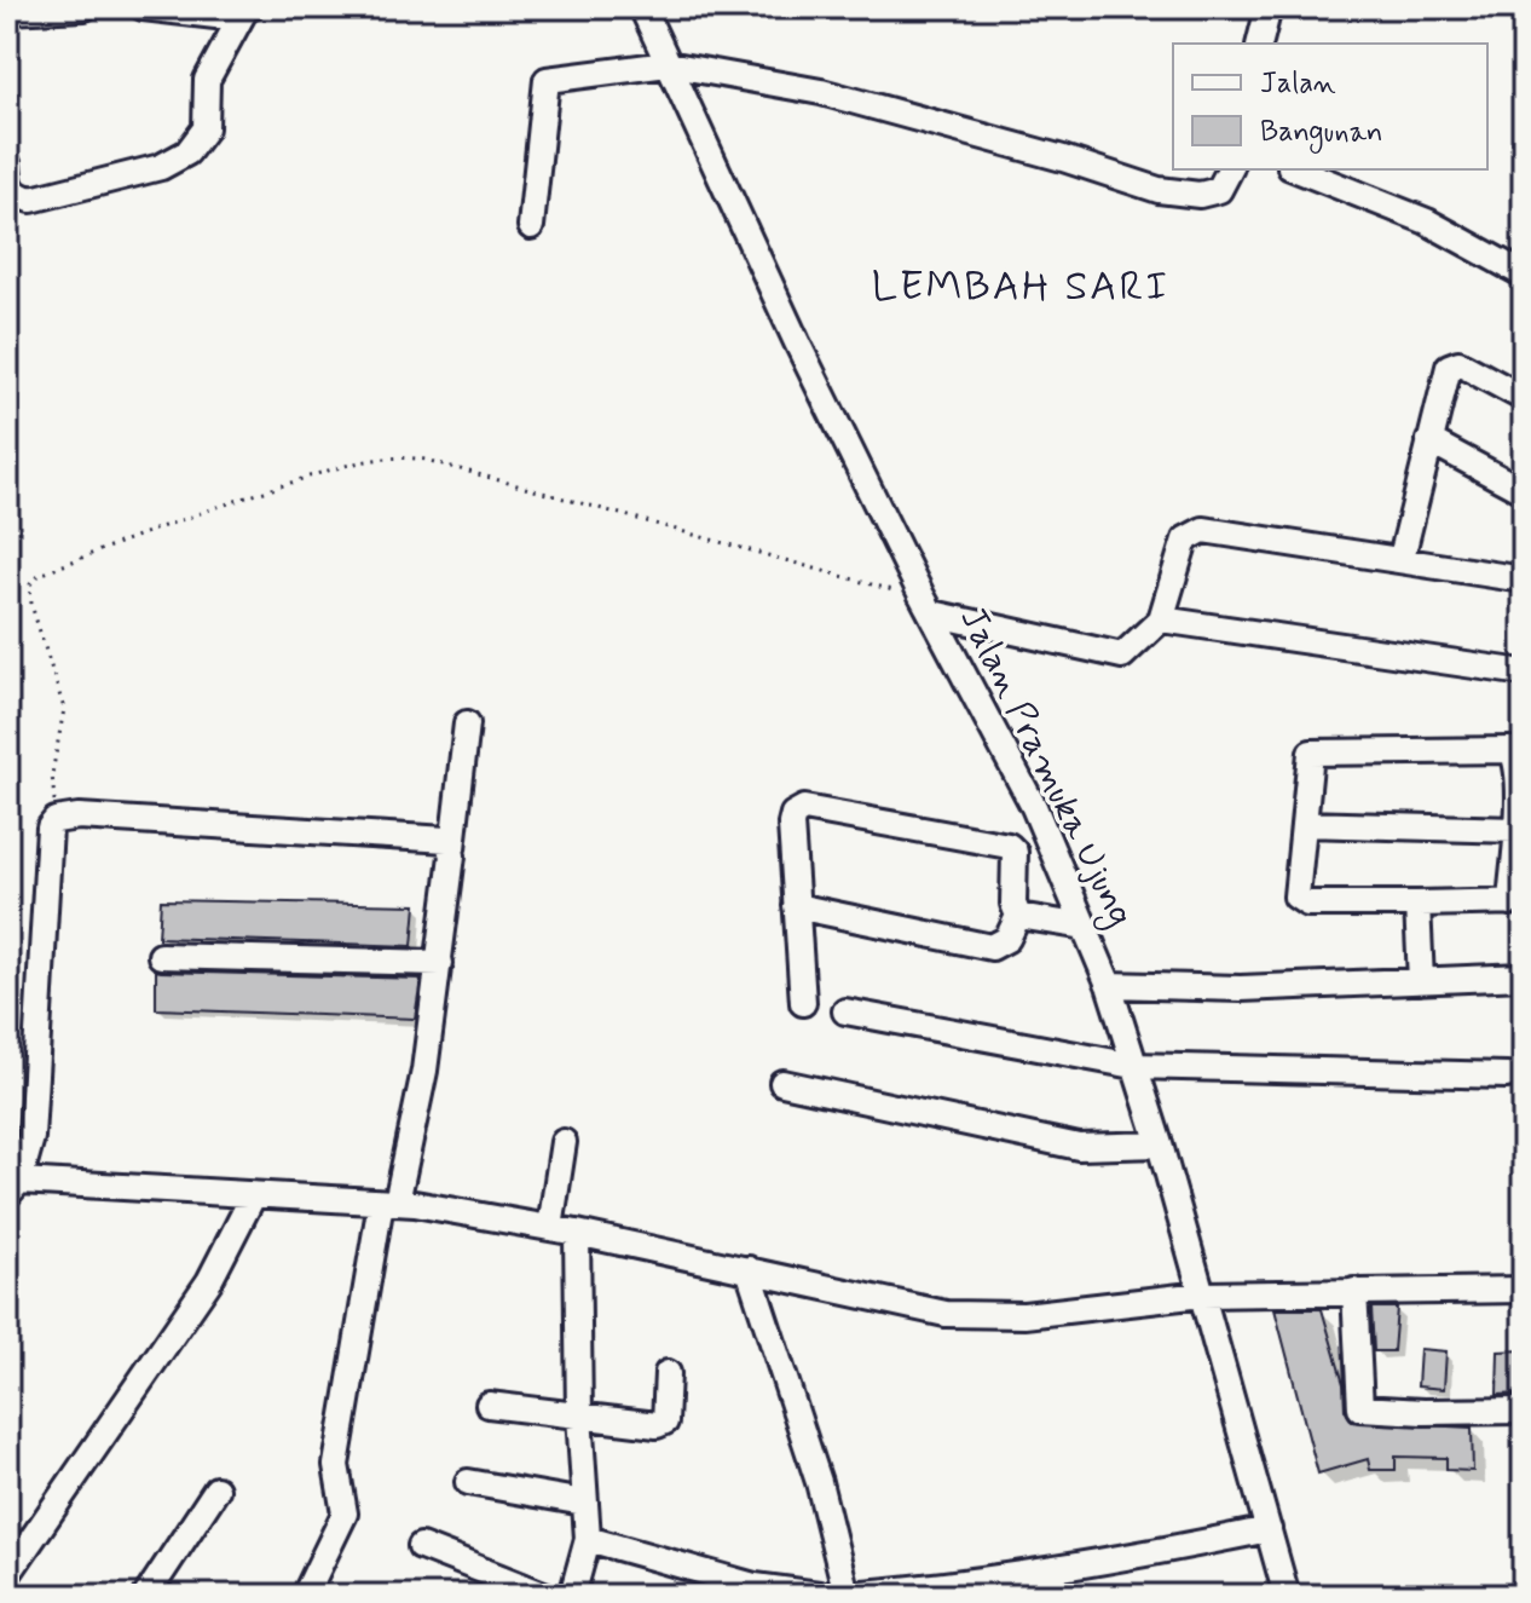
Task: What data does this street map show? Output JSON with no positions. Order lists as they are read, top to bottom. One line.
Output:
{"streets":{"street":["Jalan Pramuka Ujung"]},"districts":["LEMBAH SARI"],"legend":["Jalan","Bangunan"]}
